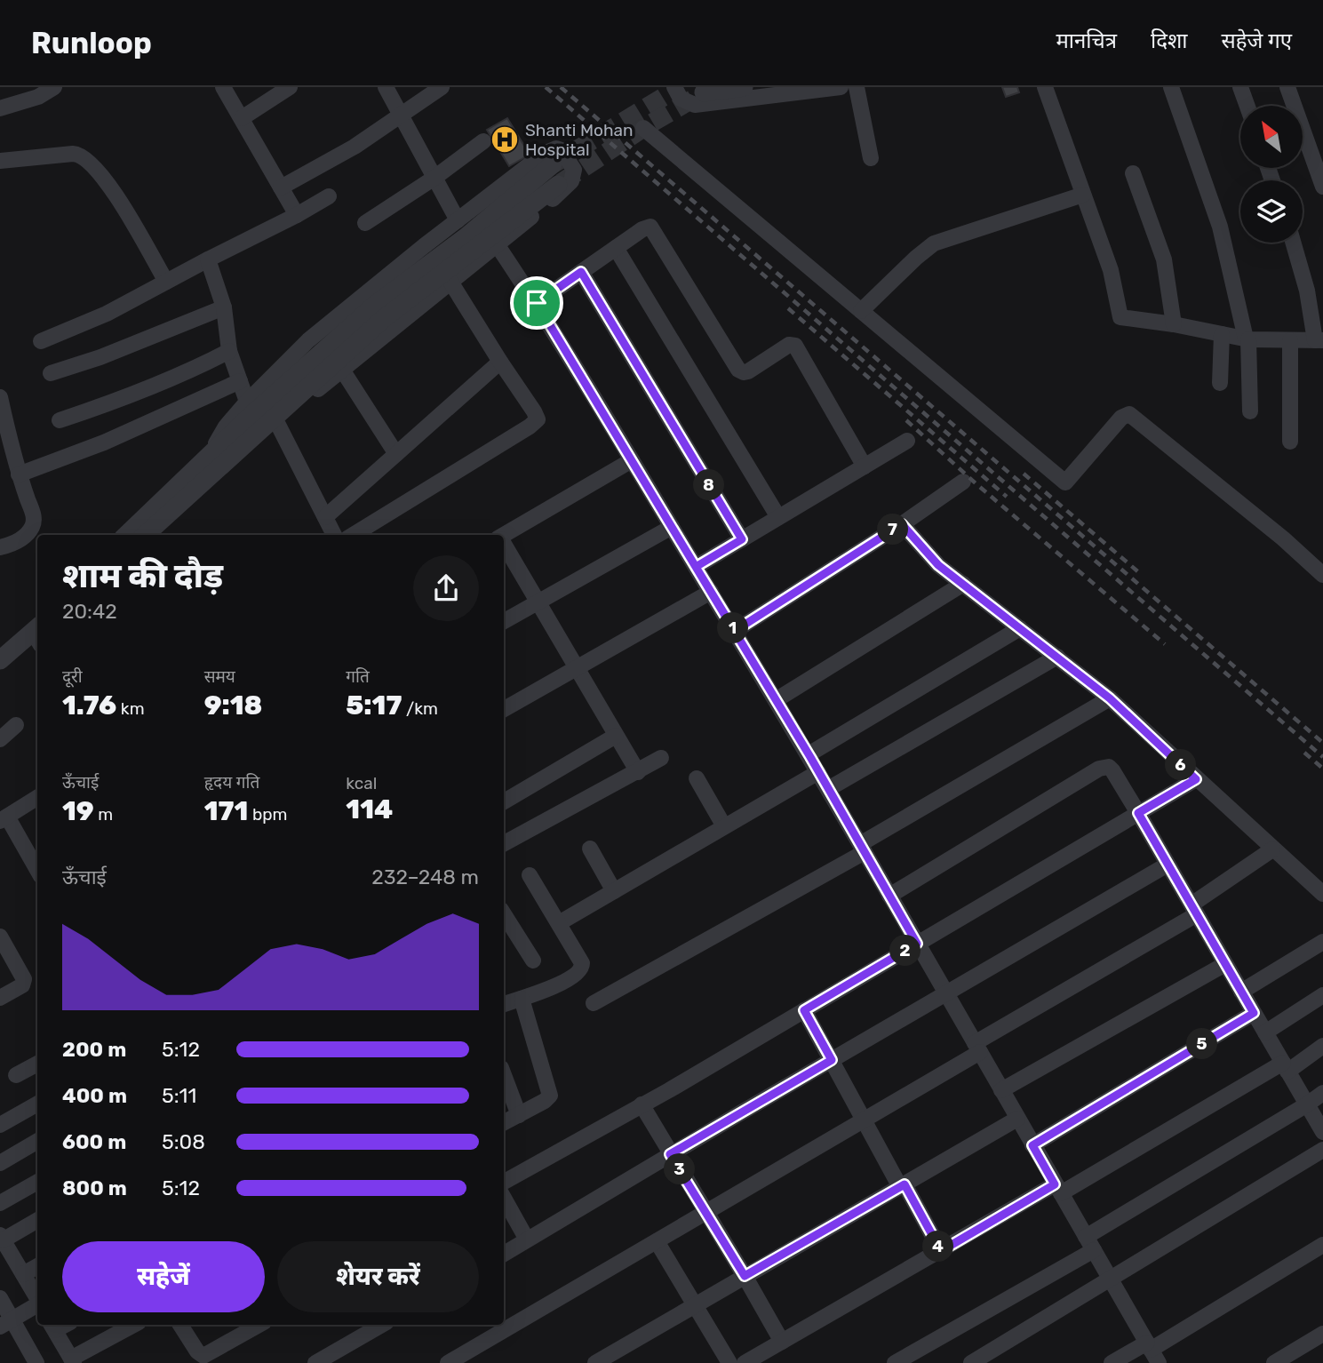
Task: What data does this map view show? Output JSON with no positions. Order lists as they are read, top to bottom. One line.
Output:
{"places":{"hospital":["Shanti Mohan Hospital"]},"north":"top left","page":{"header":"Runloop","nav":["मानचित्र","दिशा","सहेजे गए"],"pins":["8","7","1","6","2","5","3","4"],"heading":["शाम की दौड़","20:42"],"stats":[["दूरी","1.76 km"],["समय","9:18"],["गति","5:17 /km"],["ऊँचाई","19 m"],["हृदय गति","171 bpm"],["kcal","114"]],"chart":["ऊँचाई","232–248 m"],"list":[{"name":"200 m","note":"5:12"},{"name":"400 m","note":"5:11"},{"name":"600 m","note":"5:08"},{"name":"800 m","note":"5:12"}],"buttons":["सहेजें","शेयर करें"]}}
